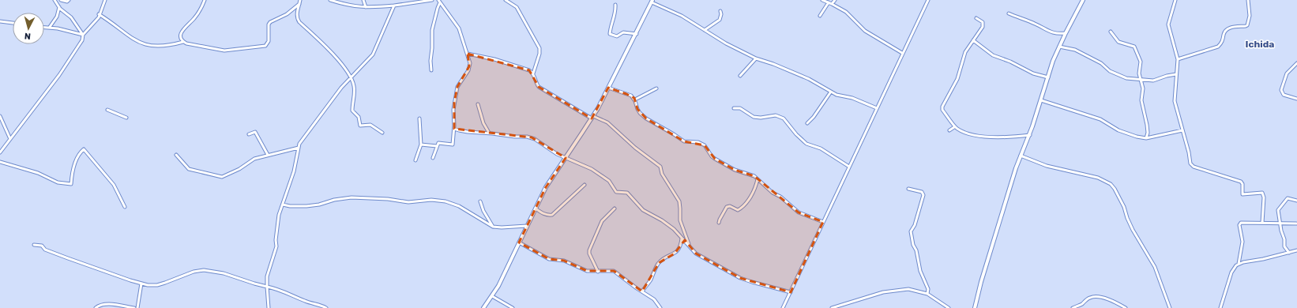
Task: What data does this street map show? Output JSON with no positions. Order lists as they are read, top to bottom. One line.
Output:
{"districts":["Ichida"],"north":"bottom"}
